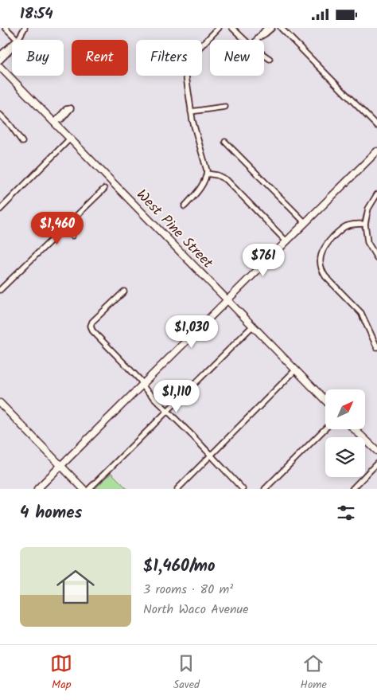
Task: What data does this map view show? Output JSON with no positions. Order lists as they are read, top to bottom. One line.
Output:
{"streets":{"street":["West Pine Street"]},"north":"top right","page":{"status":"18:54","chip":["Buy","Rent","Filters","New"],"price":["$1,460","$761","$1,030","$1,110"],"heading":"4 homes","list":[{"name":"$1,460/mo","note":"3 rooms · 80 m² · North Waco Avenue"}],"tabs":["Map","Saved","Home"]}}
